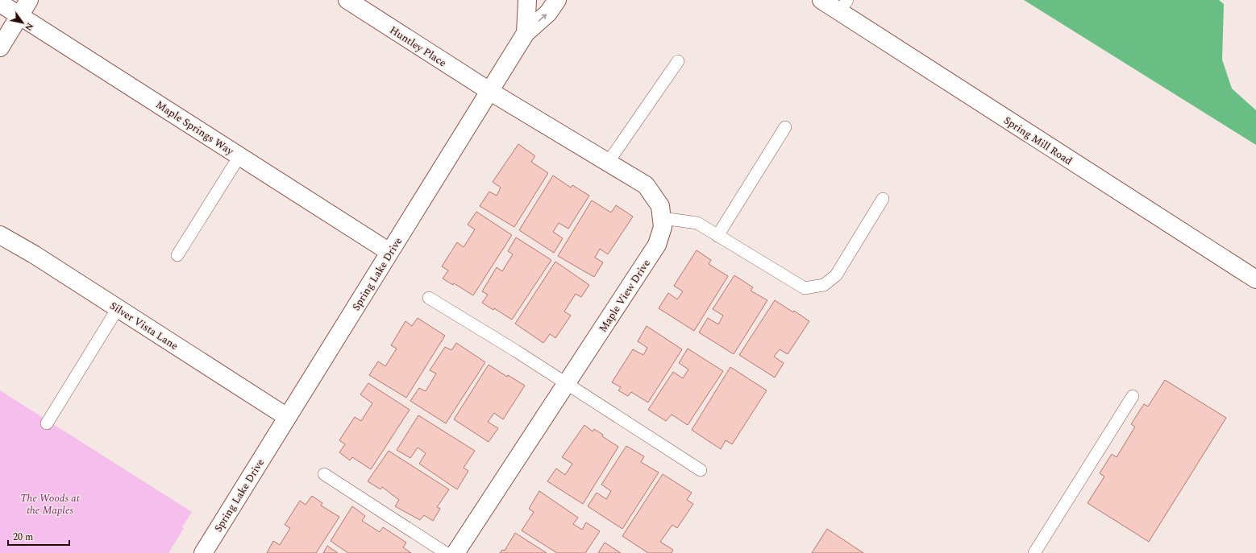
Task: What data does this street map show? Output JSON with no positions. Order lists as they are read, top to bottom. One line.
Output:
{"streets":{"street":["Huntley Place","Maple Springs Way","Spring Mill Road","Spring Lake Drive","Maple View Drive","Silver Vista Lane"]},"crossings":[["Huntley Place","Spring Lake Drive"],["Huntley Place","Maple View Drive"],["Maple Springs Way","Spring Lake Drive"],["Spring Lake Drive","Maple View Drive"],["Spring Lake Drive","Silver Vista Lane"]],"parks":["The Woods at the Maples"],"scale_bar":"20 m","north":"bottom right"}
